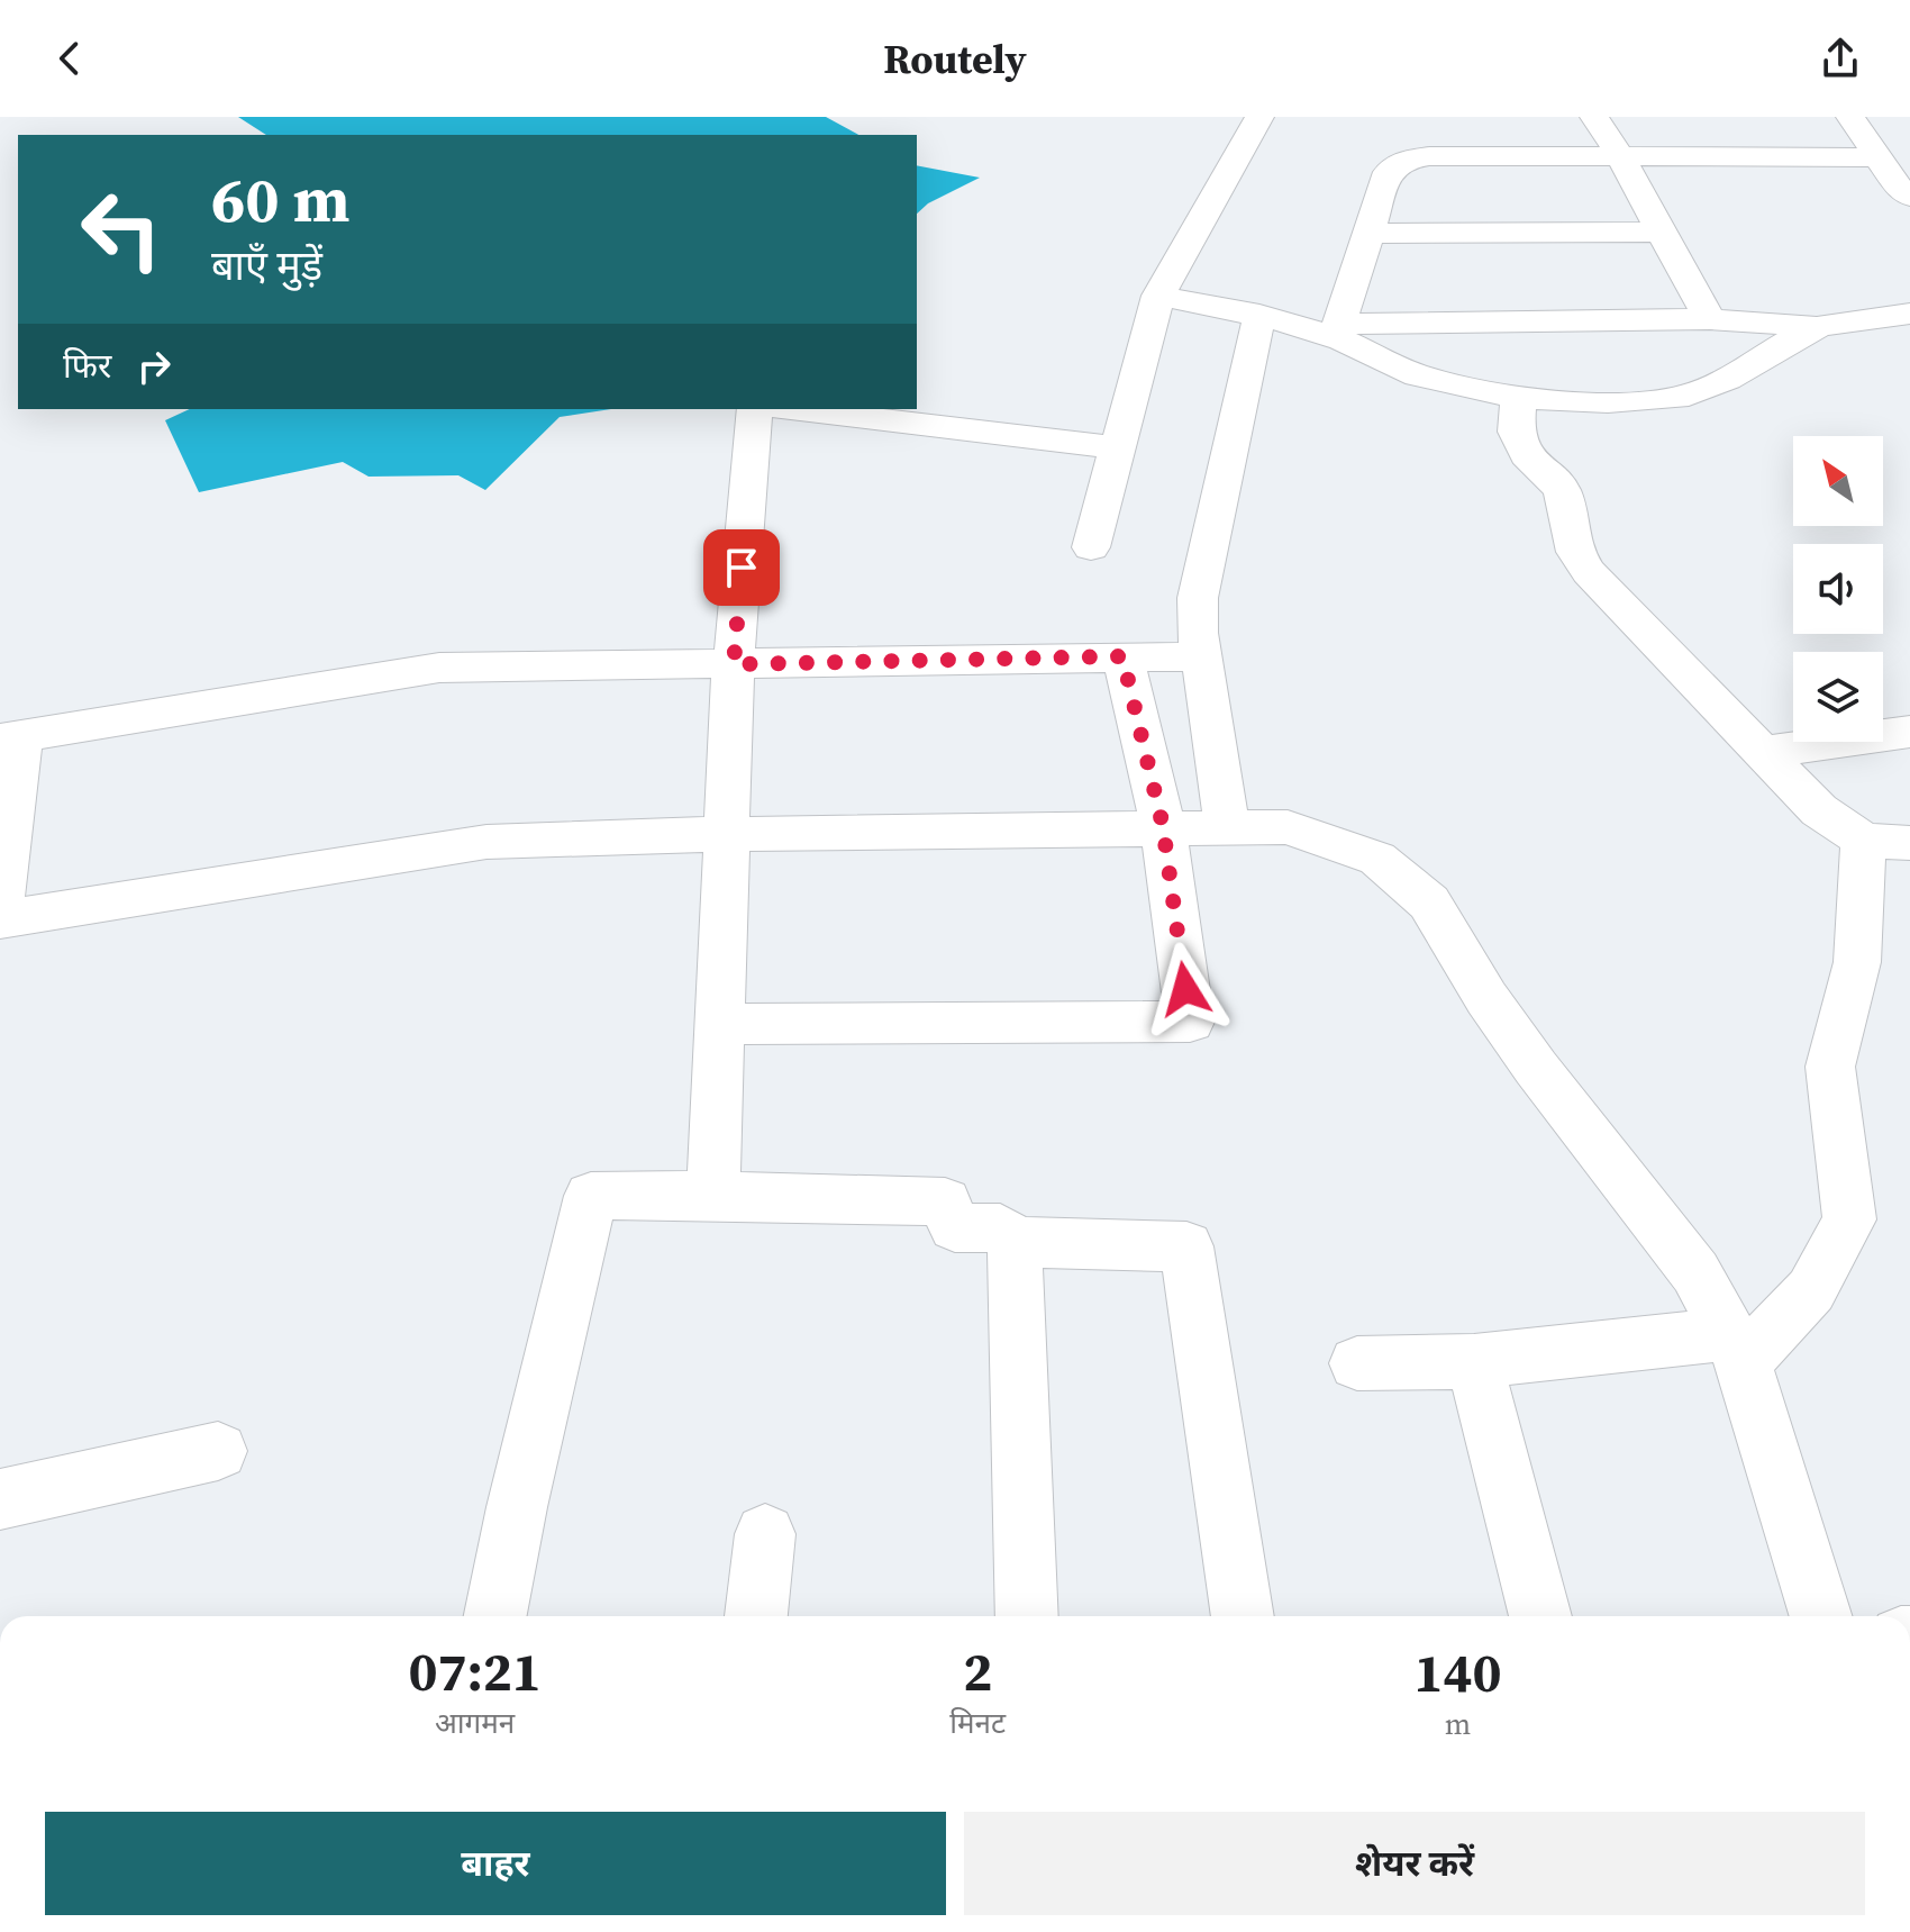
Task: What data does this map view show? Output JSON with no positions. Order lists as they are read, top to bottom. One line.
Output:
{"north":"top left","page":{"header":"Routely","turn":["60 m","बाएँ मुड़ें"],"then":"फिर","eta":["07:21","आगमन","2","मिनट","140","m"],"buttons":["बाहर","शेयर करें"]}}
